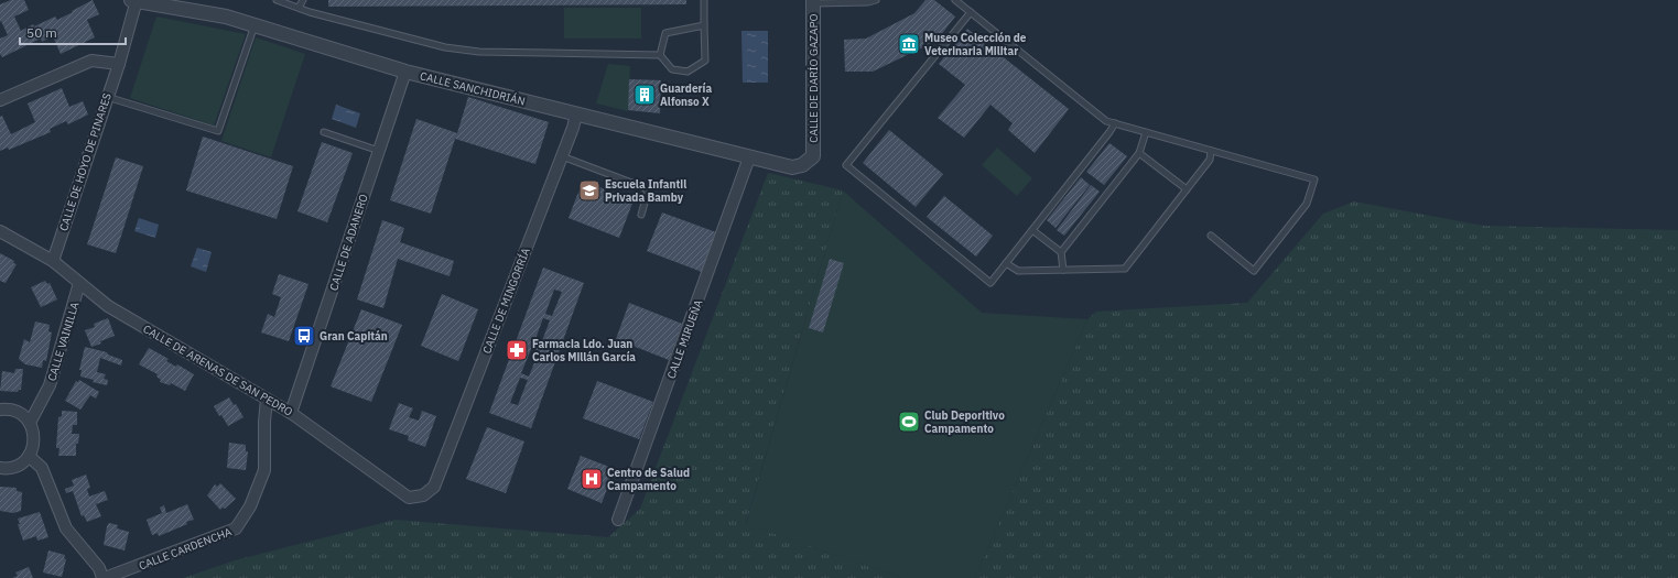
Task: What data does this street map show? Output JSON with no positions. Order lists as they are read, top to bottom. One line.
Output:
{"streets":{"street":["CALLE DE DARÍO GAZAPO","CALLE SANCHIDRIÁN","CALLE DE HOYO DE PINARES","CALLE DE ADANERO","CALLE DE MINGORRÍA","CALLE MIRUEÑA","CALLE VAINILLA","CALLE DE ARENAS DE SAN PEDRO","CALLE CARDENCHA"]},"crossings":[["CALLE DE DARÍO GAZAPO","CALLE SANCHIDRIÁN"],["CALLE SANCHIDRIÁN","CALLE DE HOYO DE PINARES"],["CALLE SANCHIDRIÁN","CALLE DE ADANERO"],["CALLE SANCHIDRIÁN","CALLE DE MINGORRÍA"],["CALLE SANCHIDRIÁN","CALLE MIRUEÑA"],["CALLE DE HOYO DE PINARES","CALLE DE ARENAS DE SAN PEDRO"],["CALLE DE ADANERO","CALLE DE ARENAS DE SAN PEDRO"],["CALLE DE MINGORRÍA","CALLE DE ARENAS DE SAN PEDRO"],["CALLE VAINILLA","CALLE DE ARENAS DE SAN PEDRO"],["CALLE DE ARENAS DE SAN PEDRO","CALLE CARDENCHA"]],"places":{"museum":["Museo Colección de Veterinaria Militar"],"building":["Guardería Alfonso X"],"school or university":["Escuela Infantil Privada Bamby"],"bus stop":["Gran Capitán"],"pharmacy":["Farmacia Ldo. Juan Carlos Millán García"],"sports":["Club Deporitivo Campamento"],"hospital":["Centro de Salud Campamento"]},"scale_bar":"50 m"}
